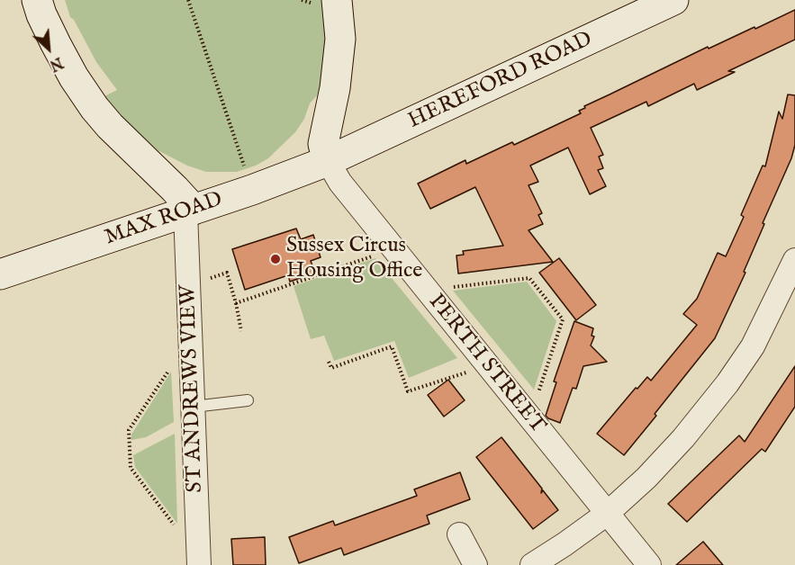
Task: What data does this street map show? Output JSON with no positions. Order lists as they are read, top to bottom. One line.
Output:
{"streets":{"street":["HEREFORD ROAD","MAX ROAD","PERTH STREET","ST ANDREWS VIEW"]},"crossings":[["HEREFORD ROAD","MAX ROAD"],["HEREFORD ROAD","PERTH STREET"],["MAX ROAD","PERTH STREET"],["MAX ROAD","ST ANDREWS VIEW"]],"places":["Sussex Circus Housing Office"],"north":"bottom right"}
